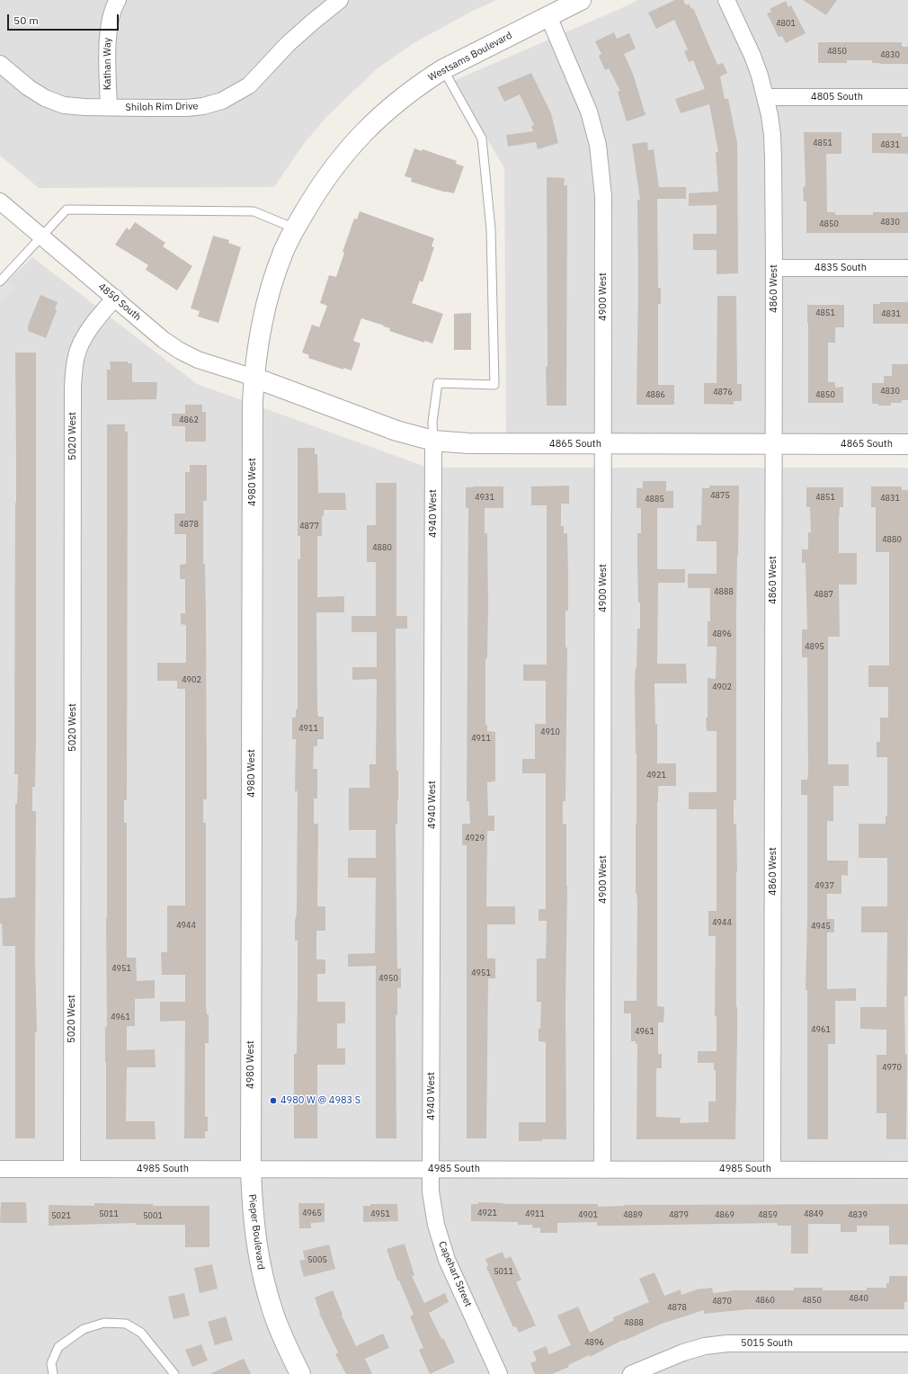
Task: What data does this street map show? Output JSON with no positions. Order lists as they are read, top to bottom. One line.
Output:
{"streets":{"street":["Westsams Boulevard","Kathan Way","4805 South","Shiloh Rim Drive","4835 South","4860 West","4900 West","4850 South","5020 West","4865 South","4980 West","4940 West","4985 South","Pieper Boulevard","Capehart Street","5015 South"]},"crossings":[["Westsams Boulevard","4900 West"],["Westsams Boulevard","4850 South"],["Westsams Boulevard","4865 South"],["Westsams Boulevard","4980 West"],["Kathan Way","Shiloh Rim Drive"],["4805 South","4860 West"],["4835 South","4860 West"],["4860 West","4865 South"],["4860 West","4985 South"],["4900 West","4865 South"],["4900 West","4985 South"],["4850 South","5020 West"],["4850 South","4865 South"],["4850 South","4980 West"],["5020 West","4985 South"],["4865 South","4980 West"],["4865 South","4940 West"],["4980 West","4985 South"],["4980 West","Pieper Boulevard"],["4940 West","4985 South"],["4940 West","Capehart Street"],["4985 South","Pieper Boulevard"],["4985 South","Capehart Street"]],"places":["4980 W @ 4983 S"],"house_numbers":["4801","4850","4830","4851","4831","4830","4850","4851","4831","4830","4876","4886","4850","4862","4875","4931","4851","4831","4885","4878","4877","4880","4880","4888","4887","4896","4895","4902","4902","4911","4910","4911","4921","4929","4937","4944","4944","4945","4951","4951","4950","4961","4961","4961","4970","4965","4921","5011","4951","4911","4849","4901","4889","4879","4869","4859","4839","5021","5001","5005","5011","4840","4860","4850","4870","4878","4888","4896"],"scale_bar":"50 m"}
